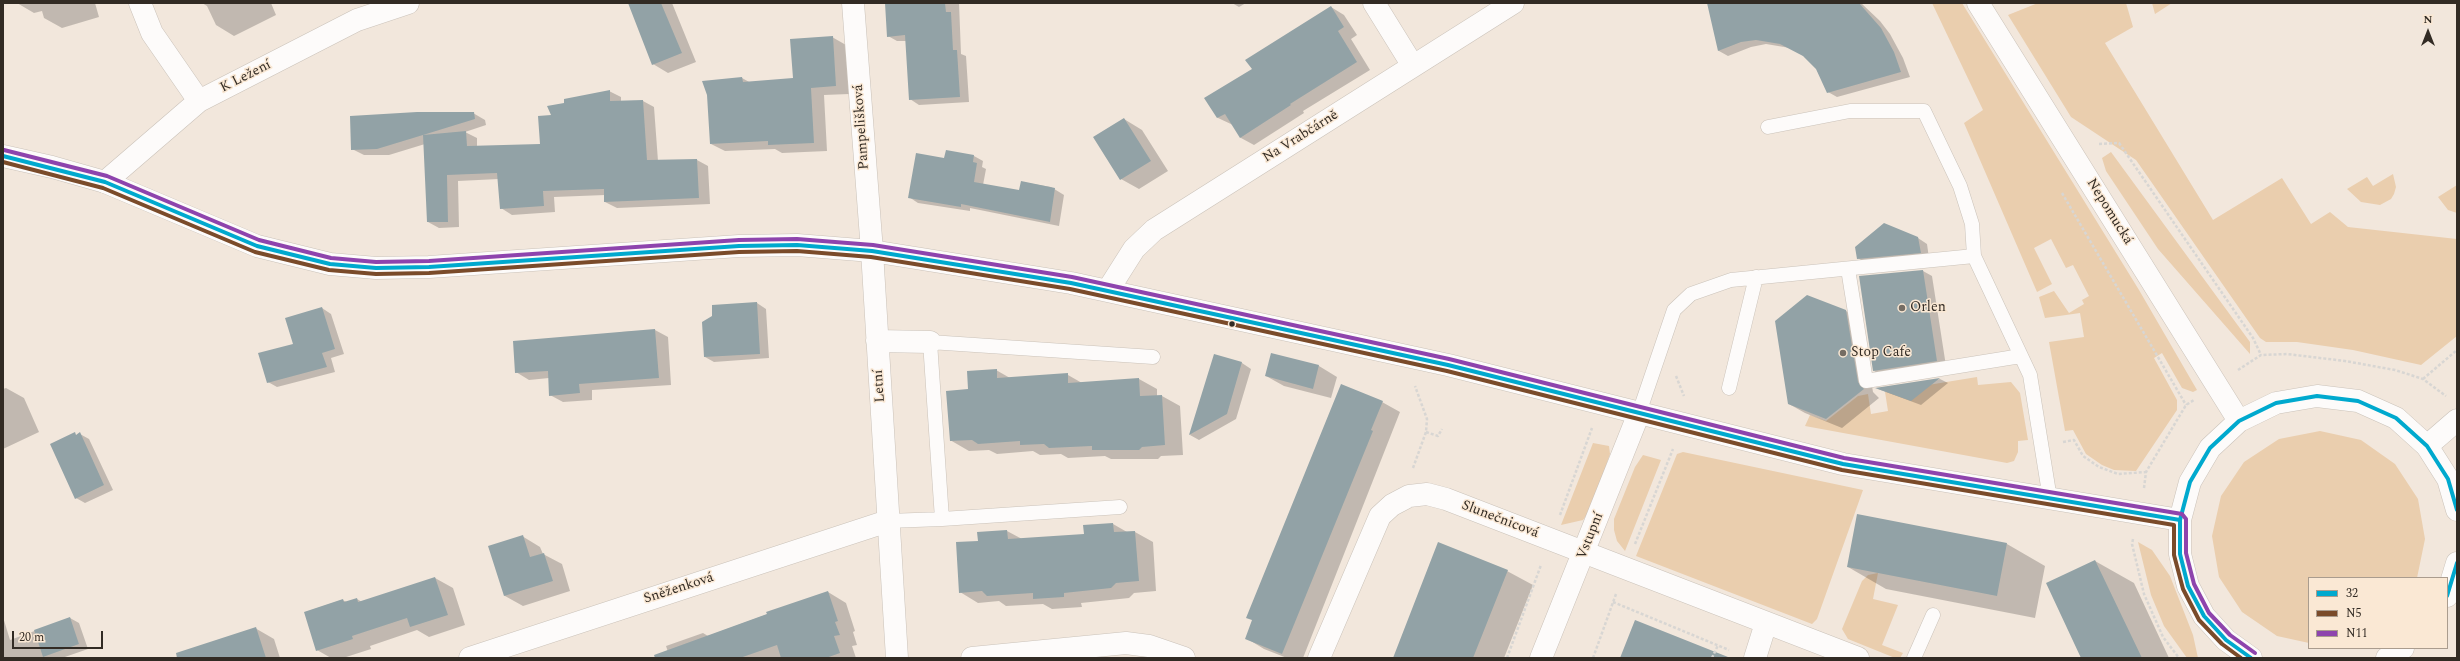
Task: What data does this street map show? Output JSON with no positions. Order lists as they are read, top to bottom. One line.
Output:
{"streets":{"street":["K Ležení","Pampelišková","Na Vrabčárně","Nepomucká","Letní","Slunečnicová","Vstupní","Sněženková"]},"crossings":[["Pampelišková","Letní"],["Letní","Sněženková"],["Slunečnicová","Vstupní"]],"places":["Orlen","Stop Cafe"],"lines":["transit line N11","transit line 32","transit line N5"],"legend":["32","N5","N11"],"scale_bar":"20 m","north":"top"}
